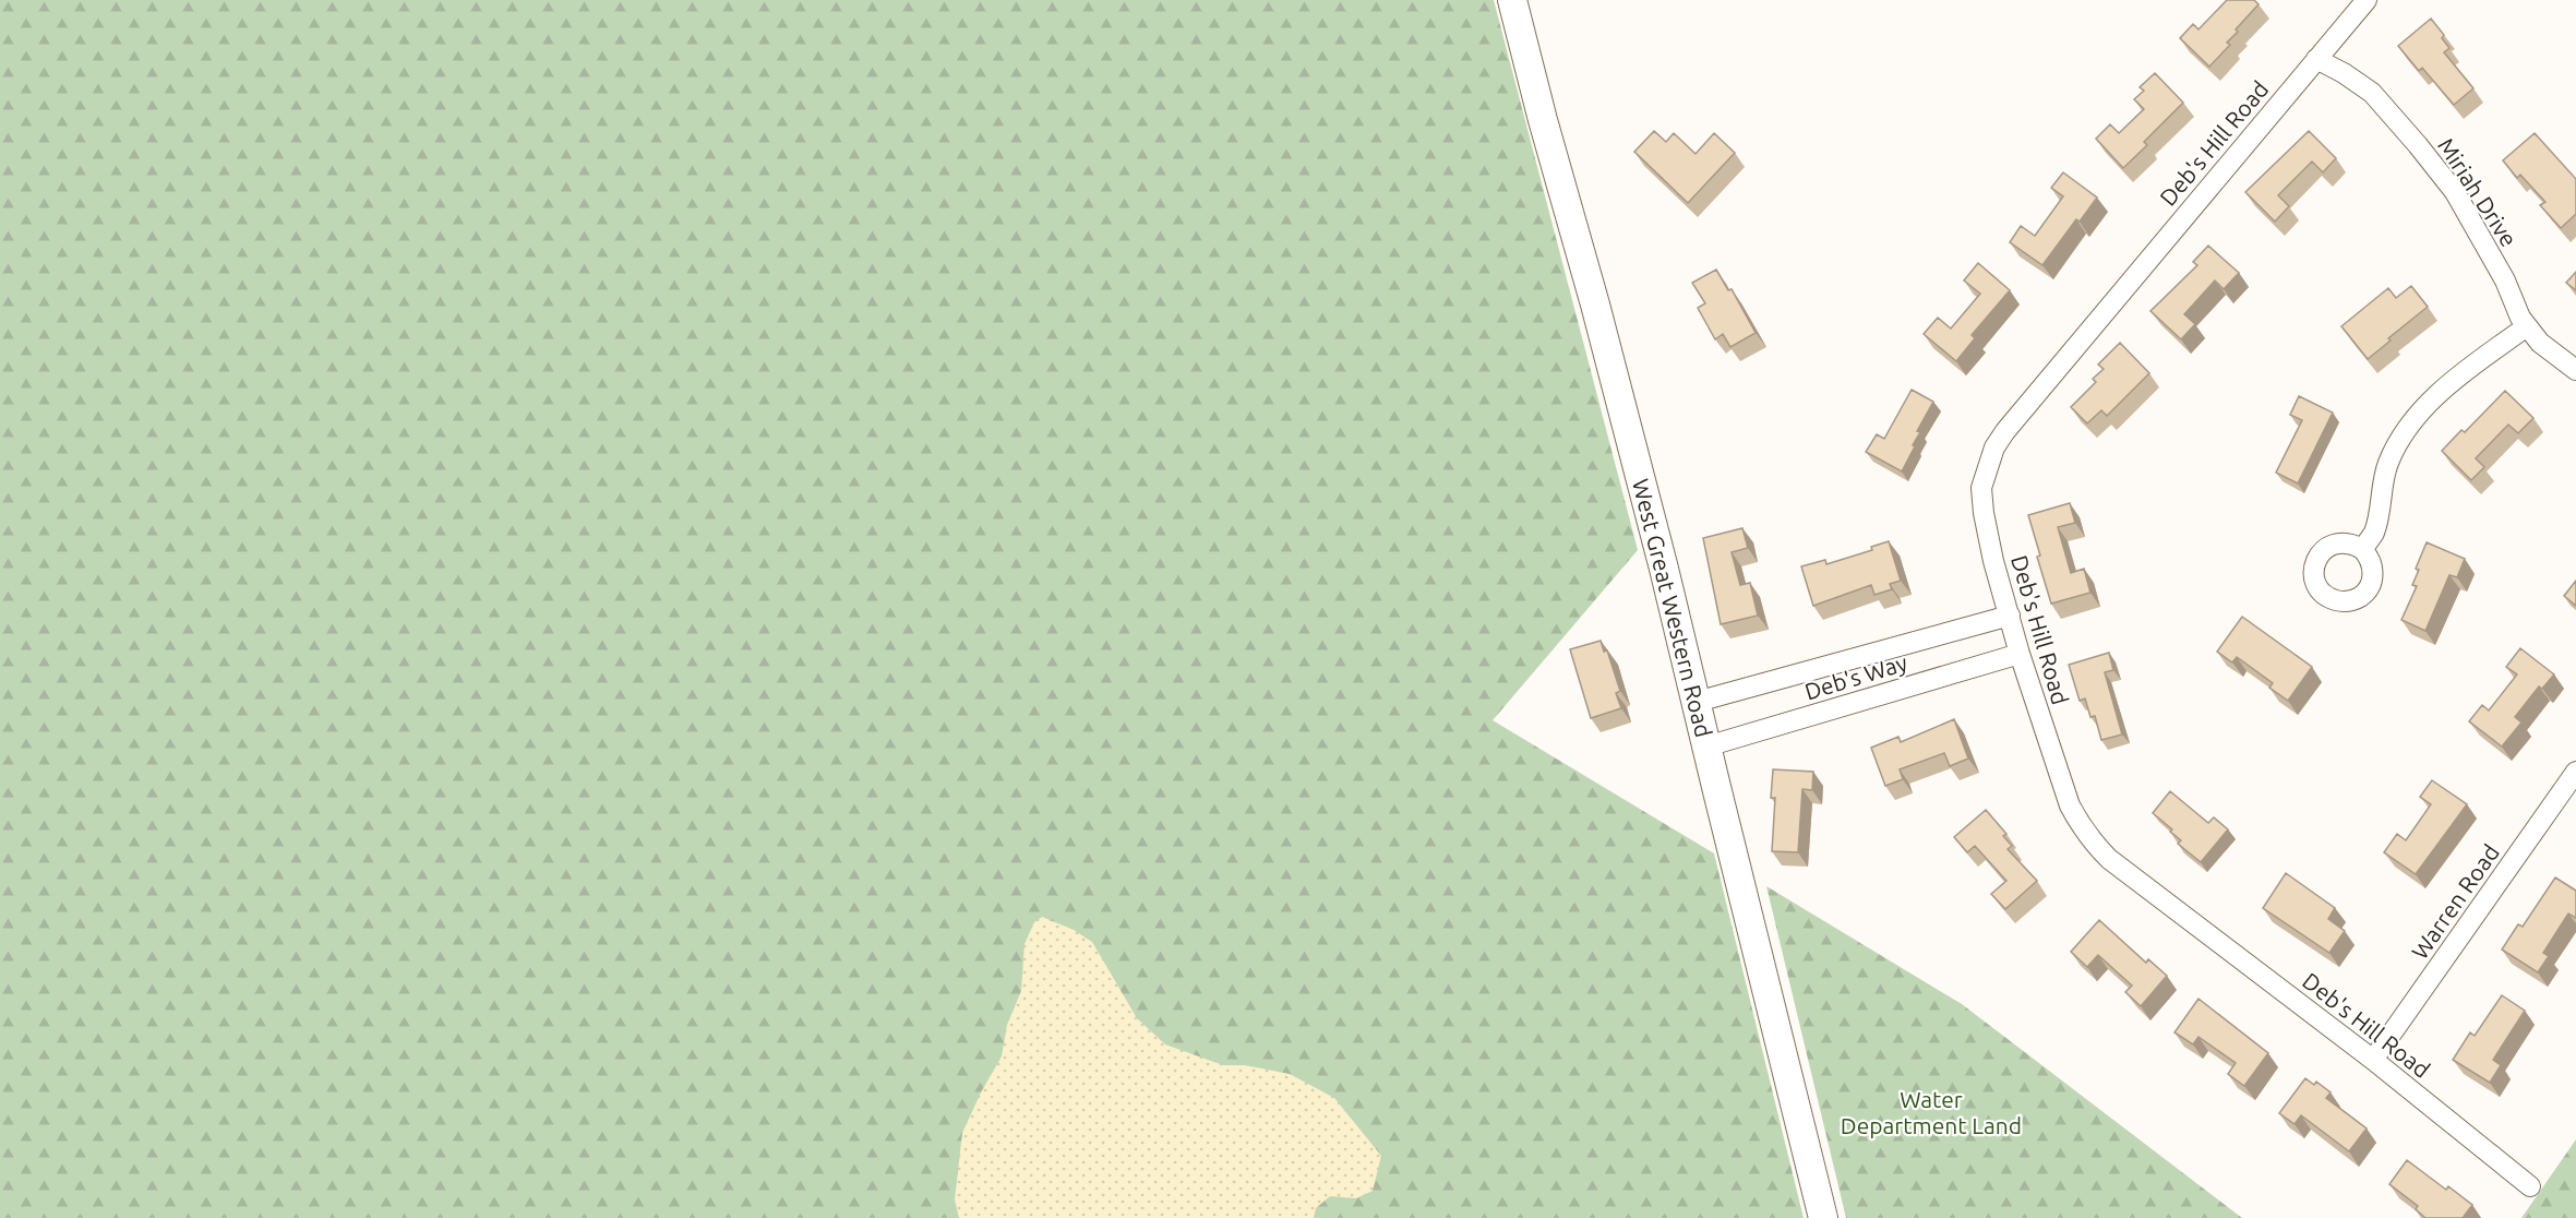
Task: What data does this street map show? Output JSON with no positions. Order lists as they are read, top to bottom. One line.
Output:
{"streets":{"street":["Deb's Hill Road","Miriah Drive","West Great Western Road","Deb's Way","Warren Road"]},"crossings":[["Deb's Hill Road","Miriah Drive"],["Deb's Hill Road","Deb's Way"],["Deb's Hill Road","Warren Road"],["West Great Western Road","Deb's Way"]],"parks":["Water Department Land"]}
